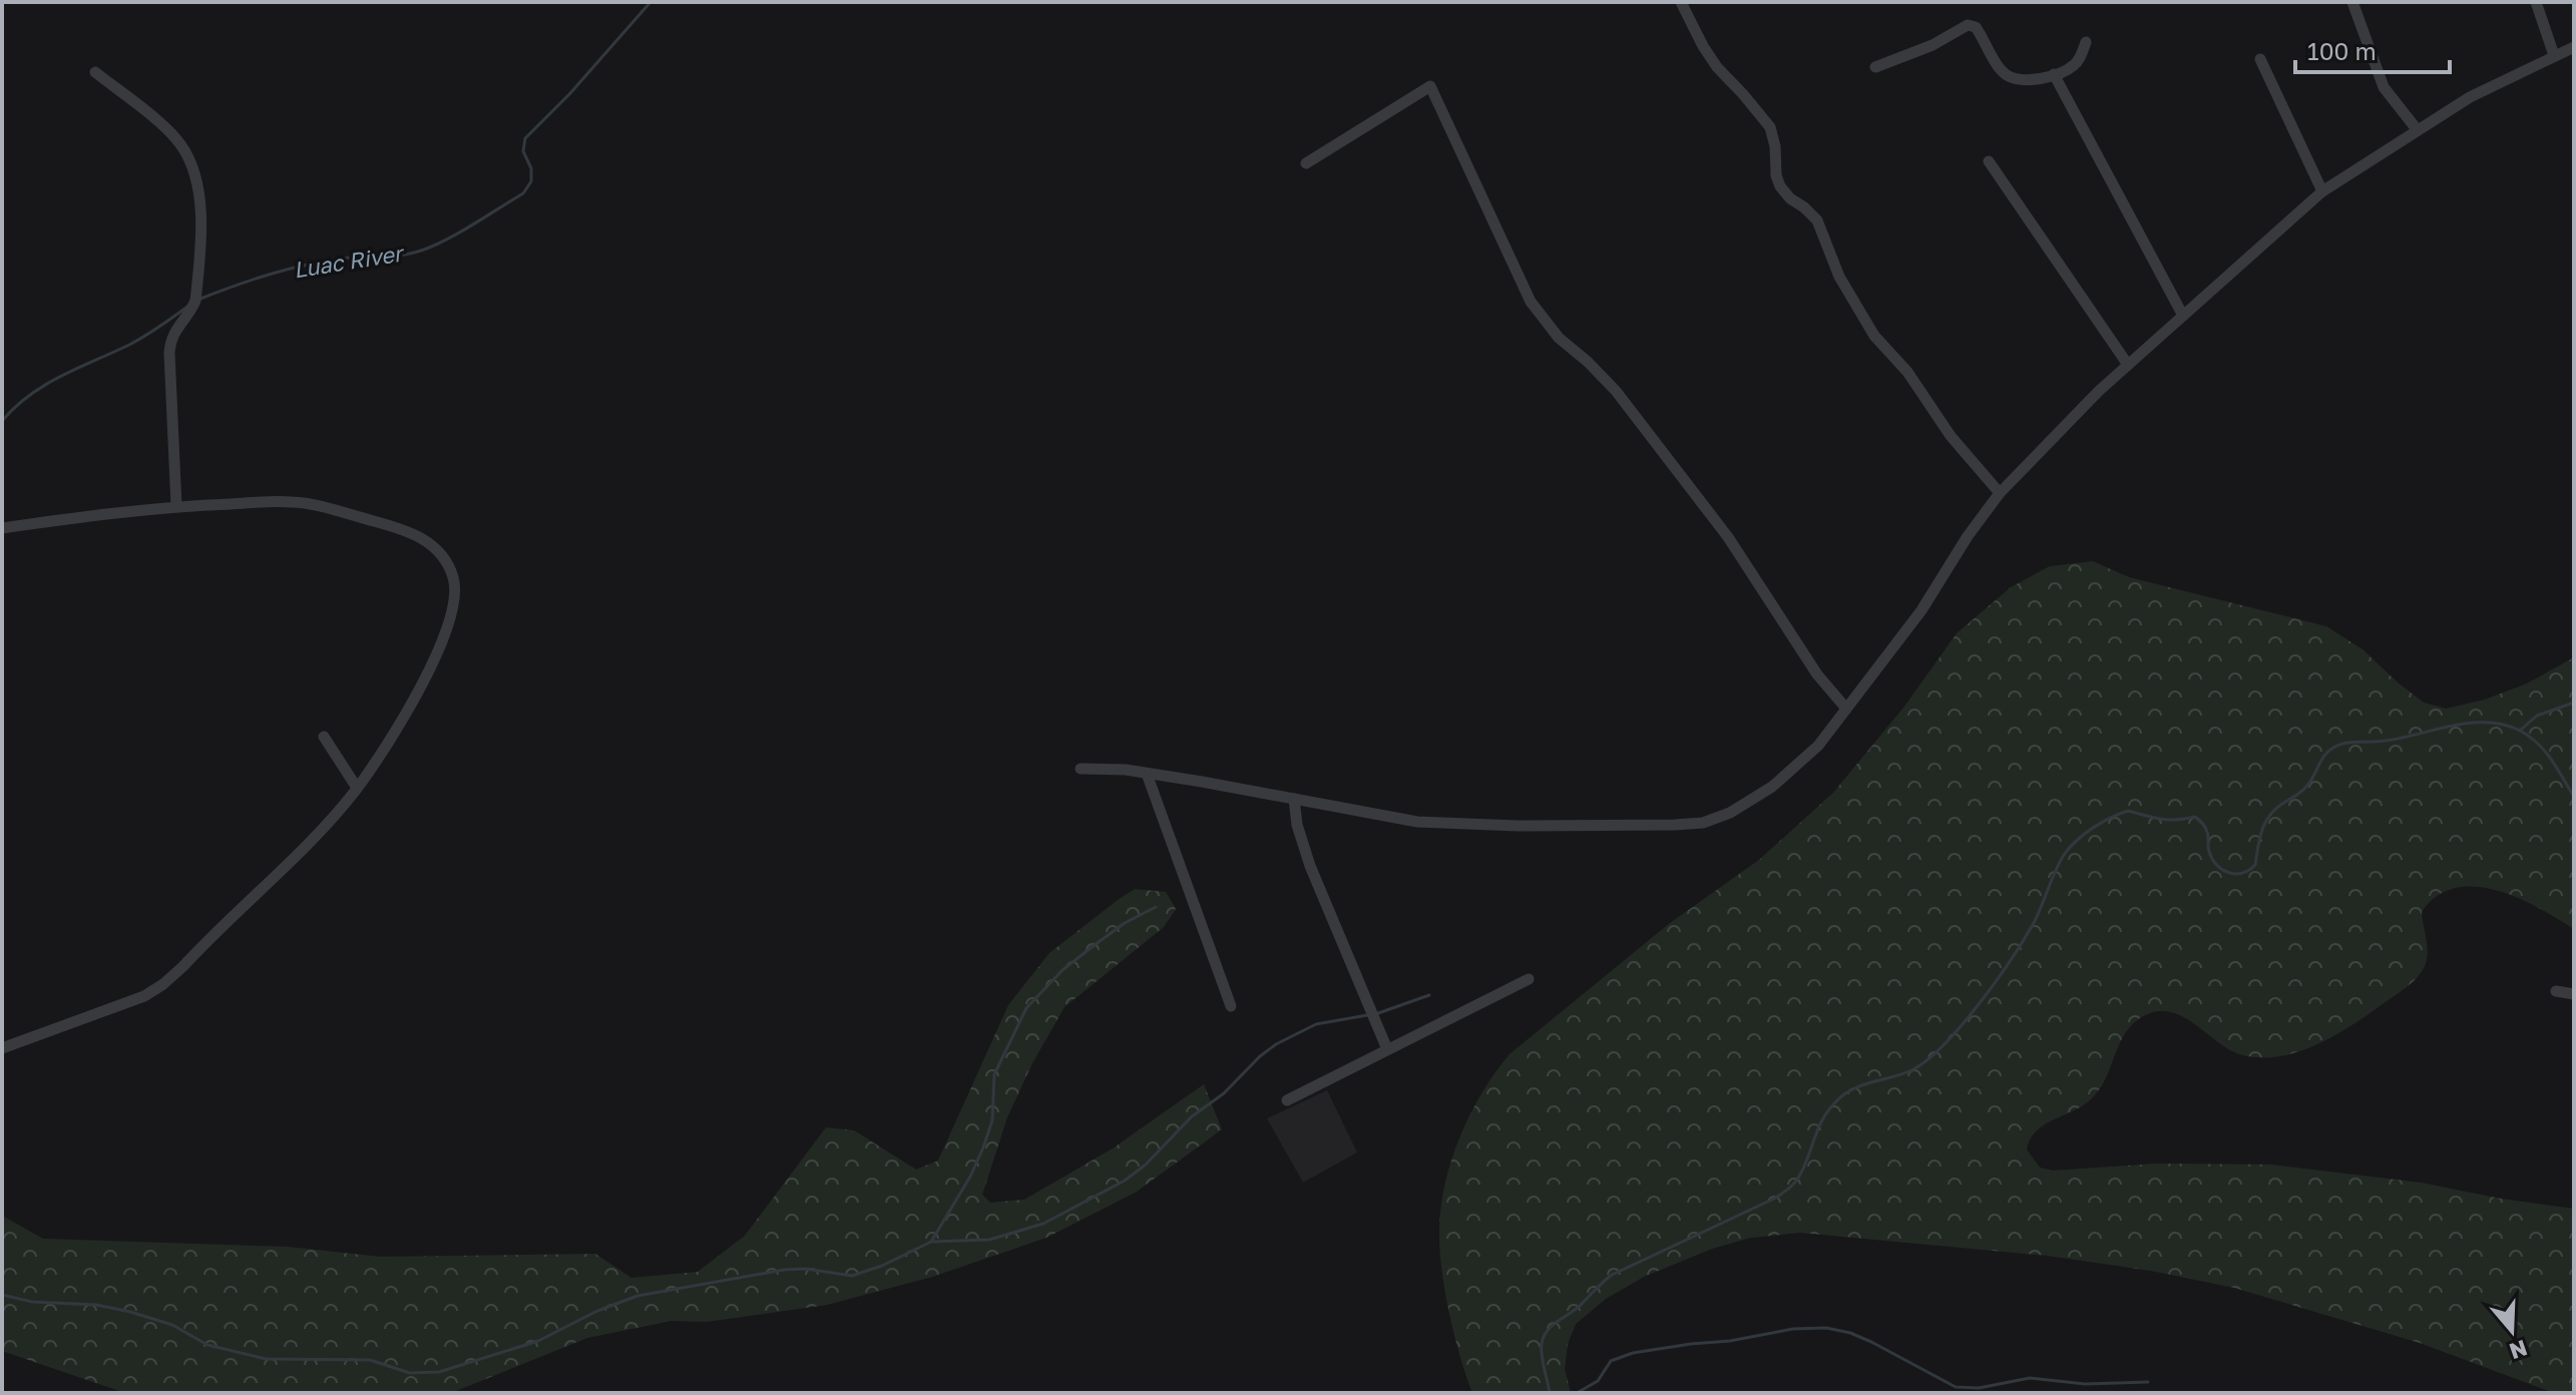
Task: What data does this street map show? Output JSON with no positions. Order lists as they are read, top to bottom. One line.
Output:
{"water":["Luac River"],"scale_bar":"100 m","north":"bottom"}
